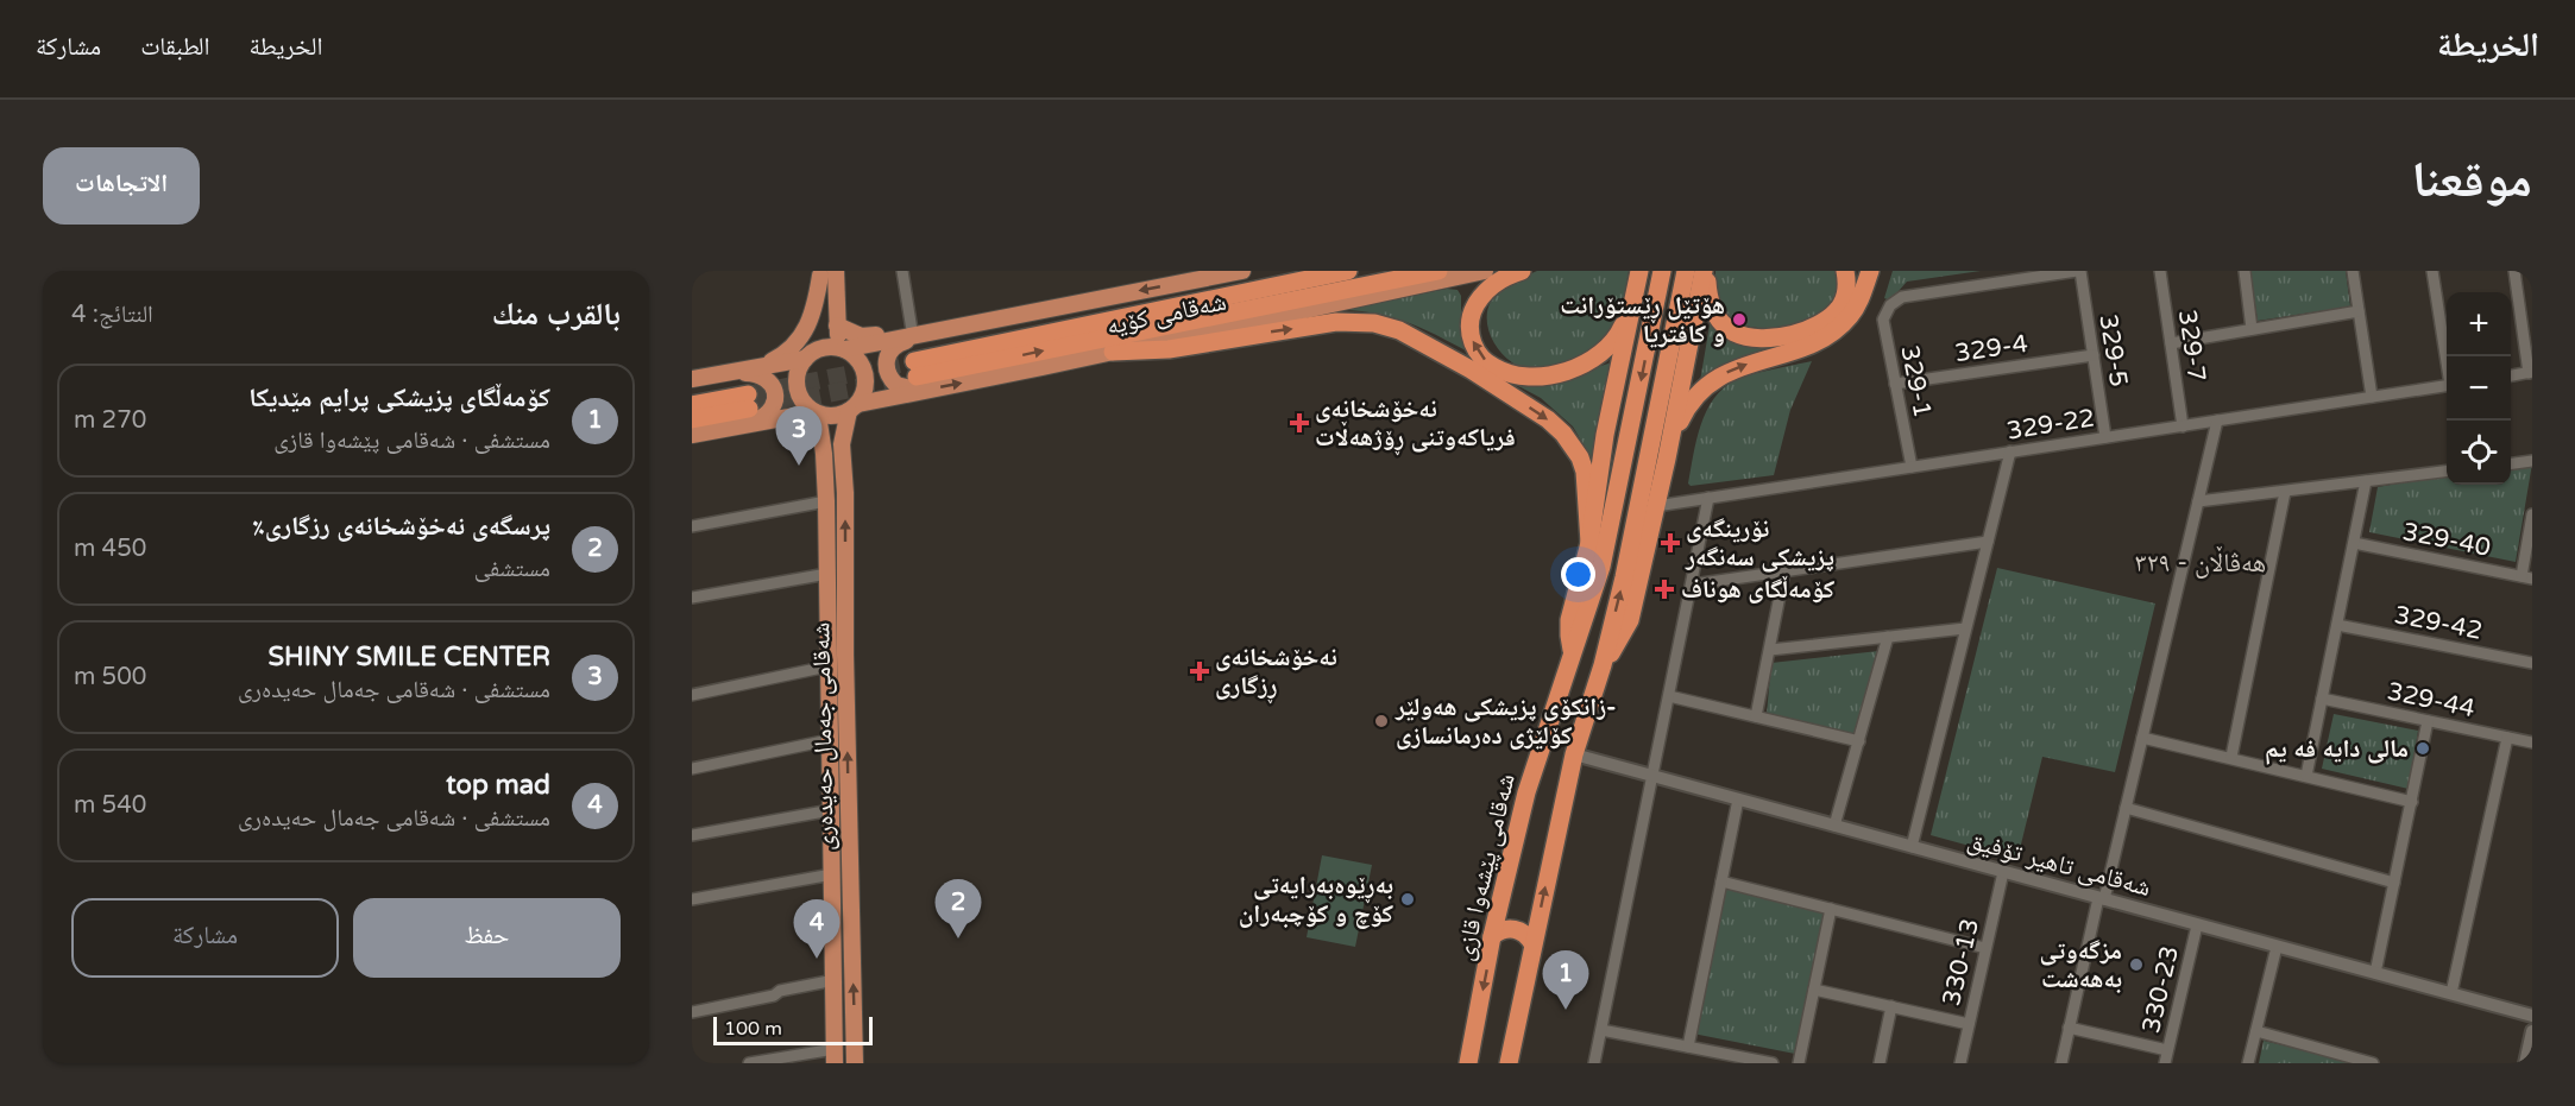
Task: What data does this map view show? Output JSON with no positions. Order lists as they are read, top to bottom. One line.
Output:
{"streets":{"highway":["شەقامی کۆیە","شەقامی پێشەوا قازی"],"main road":["شەقامی جەمال حەیدەری"],"street":["329-7","329-4","329-5","329-1","329-22","329-40","329-42","329-44","شەقامی تاهیر تۆفیق","330-13","330-23"]},"crossings":[["شەقامی کۆیە","شەقامی جەمال حەیدەری"],["329-7","329-22"],["329-4","329-5"],["329-4","329-1"],["329-5","329-1"],["329-5","329-22"],["329-1","329-22"],["شەقامی تاهیر تۆفیق","330-13"],["شەقامی تاهیر تۆفیق","330-23"]],"districts":["هەڤاڵان - ٣٢٩"],"places":{"other":["هۆتێل ڕێستۆرانت و کافتریا","زانکۆی پزیشکی هەولێر- کۆلێژی دەرمانسازی","مالى دايه فه يم","بەڕێوەبەرایەتی کۆچ و کۆچبەران","مزگەوتی بەهەشت"],"health":["نەخۆشخانەی فریاکەوتنی ڕۆژهەڵات","نۆرینگەی پزیشکی سەنگەر","کۆمەڵگای هوناف","نەخۆشخانەی ڕزگاری"]},"scale_bar":"100 m","page":{"header":"الخريطة","nav":["الخريطة","الطبقات","مشاركة"],"title":"موقعنا","buttons":["الاتجاهات",["حفظ","مشاركة"]],"heading":["بالقرب منك","النتائج: 4"],"map_buttons":["+","−"],"list":[{"mark":"1","name":"کۆمەڵگای پزیشکی پرایم مێدیکا","note":"مستشفى · شەقامی پێشەوا قازی","value":"270 m"},{"mark":"2","name":"پرسگەی نەخۆشخانەی رزگاری٪","note":"مستشفى","value":"450 m"},{"mark":"3","name":"SHINY SMILE CENTER","note":"مستشفى · شەقامی جەمال حەیدەری","value":"500 m"},{"mark":"4","name":"top mad","note":"مستشفى · شەقامی جەمال حەیدەری","value":"540 m"}],"pins":["3","2","4","1"],"scale":"100 m"}}
